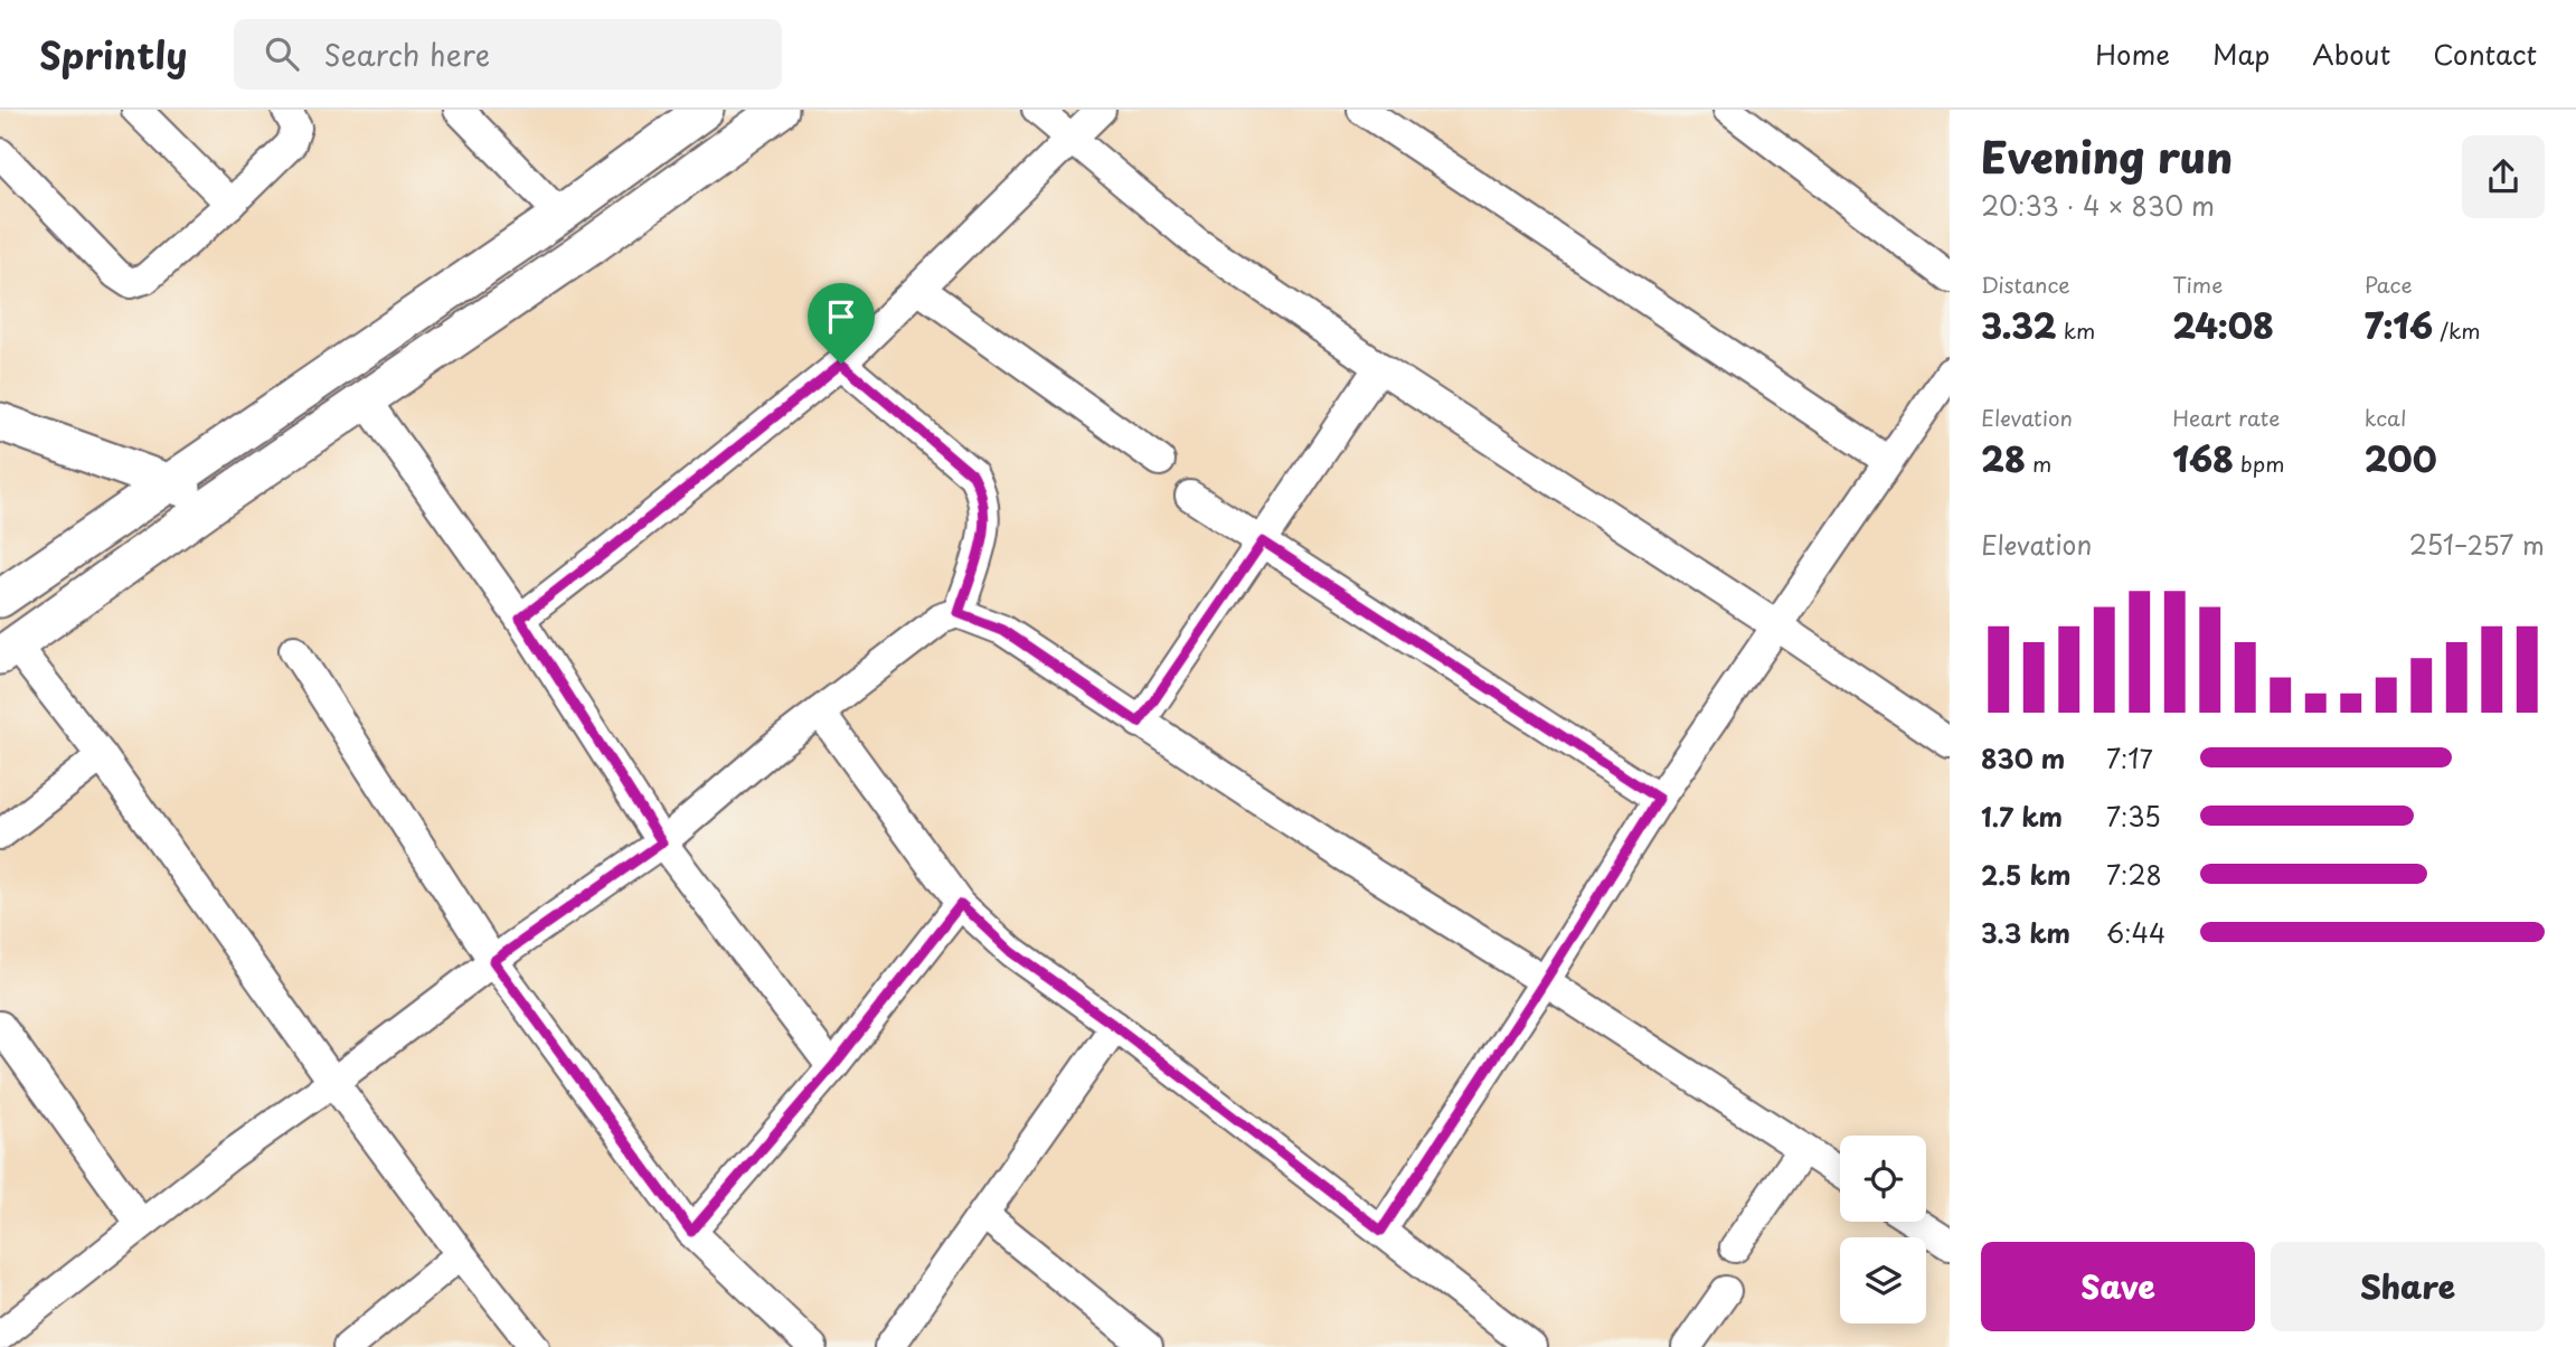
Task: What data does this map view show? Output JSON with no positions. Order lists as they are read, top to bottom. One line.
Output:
{"page":{"header":"Sprintly","search":"Search here","nav":["Home","Map","About","Contact"],"heading":["Evening run","20:33 · 4 × 830 m"],"stats":[["Distance","3.32 km"],["Time","24:08"],["Pace","7:16 /km"],["Elevation","28 m"],["Heart rate","168 bpm"],["kcal","200"]],"chart":["Elevation","251–257 m"],"list":[{"name":"830 m","note":"7:17"},{"name":"1.7 km","note":"7:35"},{"name":"2.5 km","note":"7:28"},{"name":"3.3 km","note":"6:44"}],"buttons":["Save","Share"]}}
